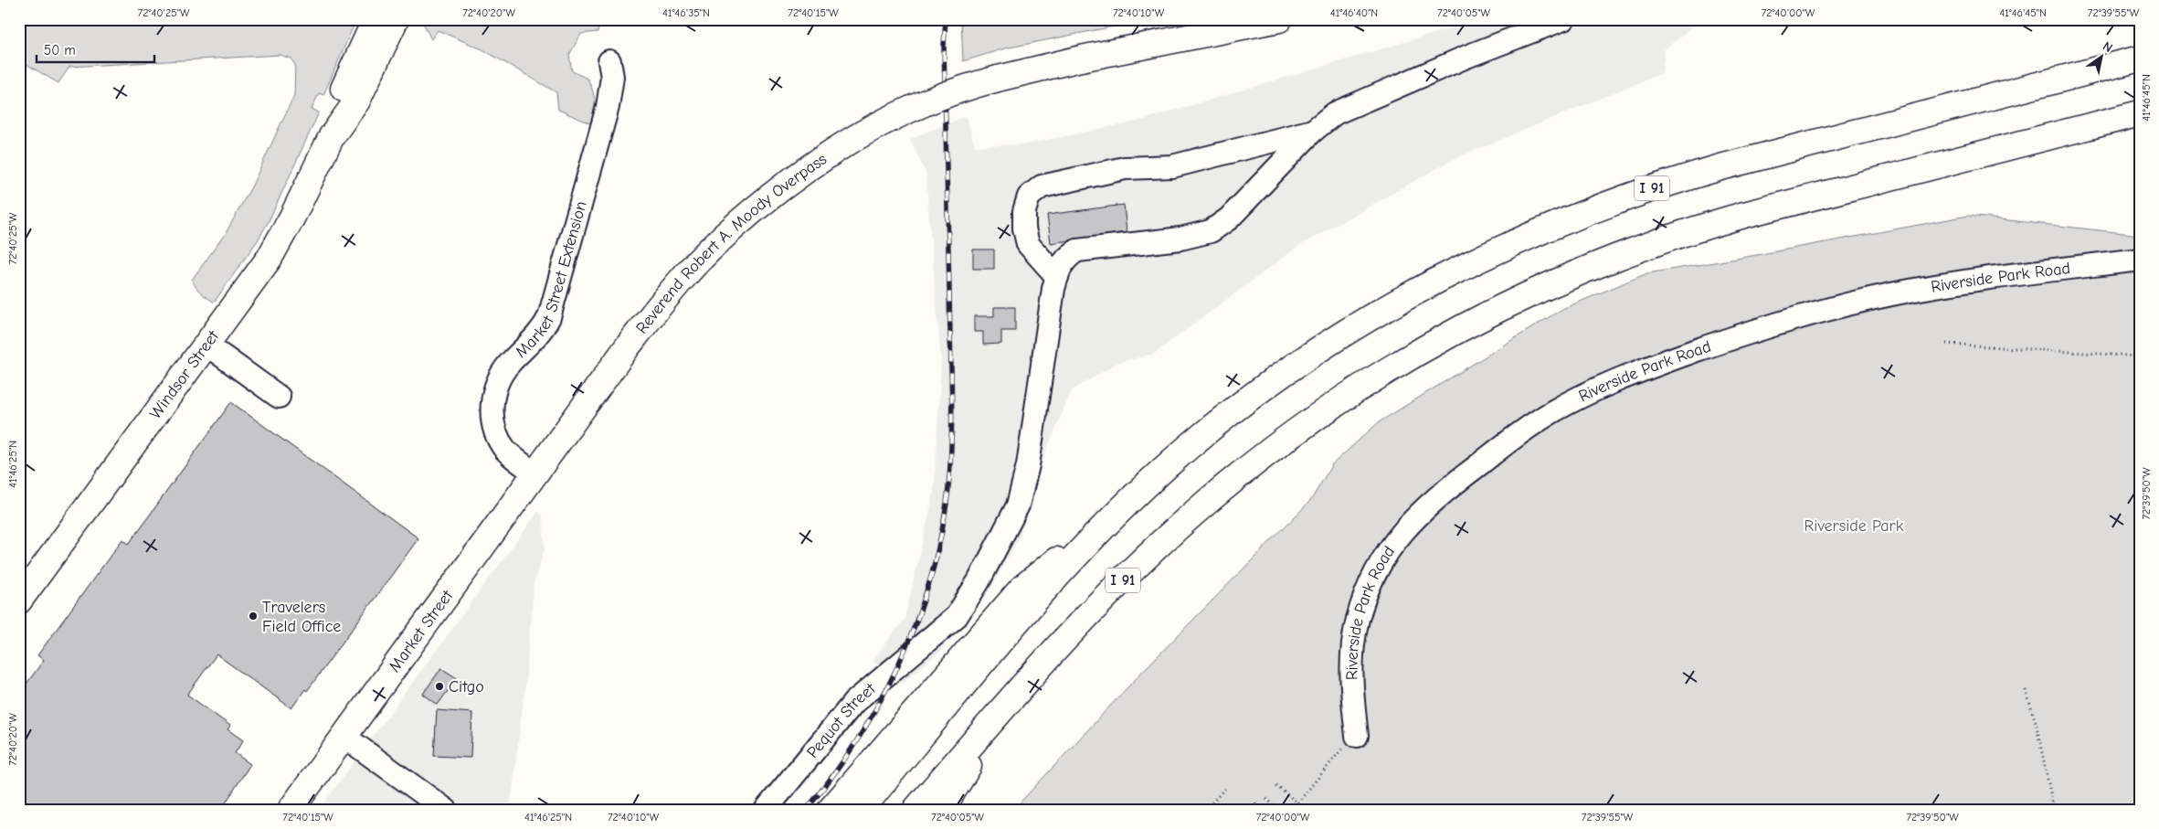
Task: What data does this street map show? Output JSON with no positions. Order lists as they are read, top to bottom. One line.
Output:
{"streets":{"main road":["I 91","Reverend Robert A. Moody Overpass","Windsor Street","Market Street"],"street":["Market Street Extension","Riverside Park Road","Pequot Street"]},"crossings":[["Reverend Robert A. Moody Overpass","Market Street Extension"],["Reverend Robert A. Moody Overpass","Market Street"],["Market Street Extension","Market Street"]],"parks":["Riverside Park"],"places":["Travelers Field Office","Citgo"],"scale_bar":"50 m","north":"top right","coordinates":["72°40'25\"W","72°40'20\"W","41°46'35\"N","72°40'15\"W","72°40'10\"W","41°46'40\"N","72°40'05\"W","72°40'00\"W","41°46'45\"N","72°39'55\"W","41°46'25\"N","72°39'50\"W"]}
